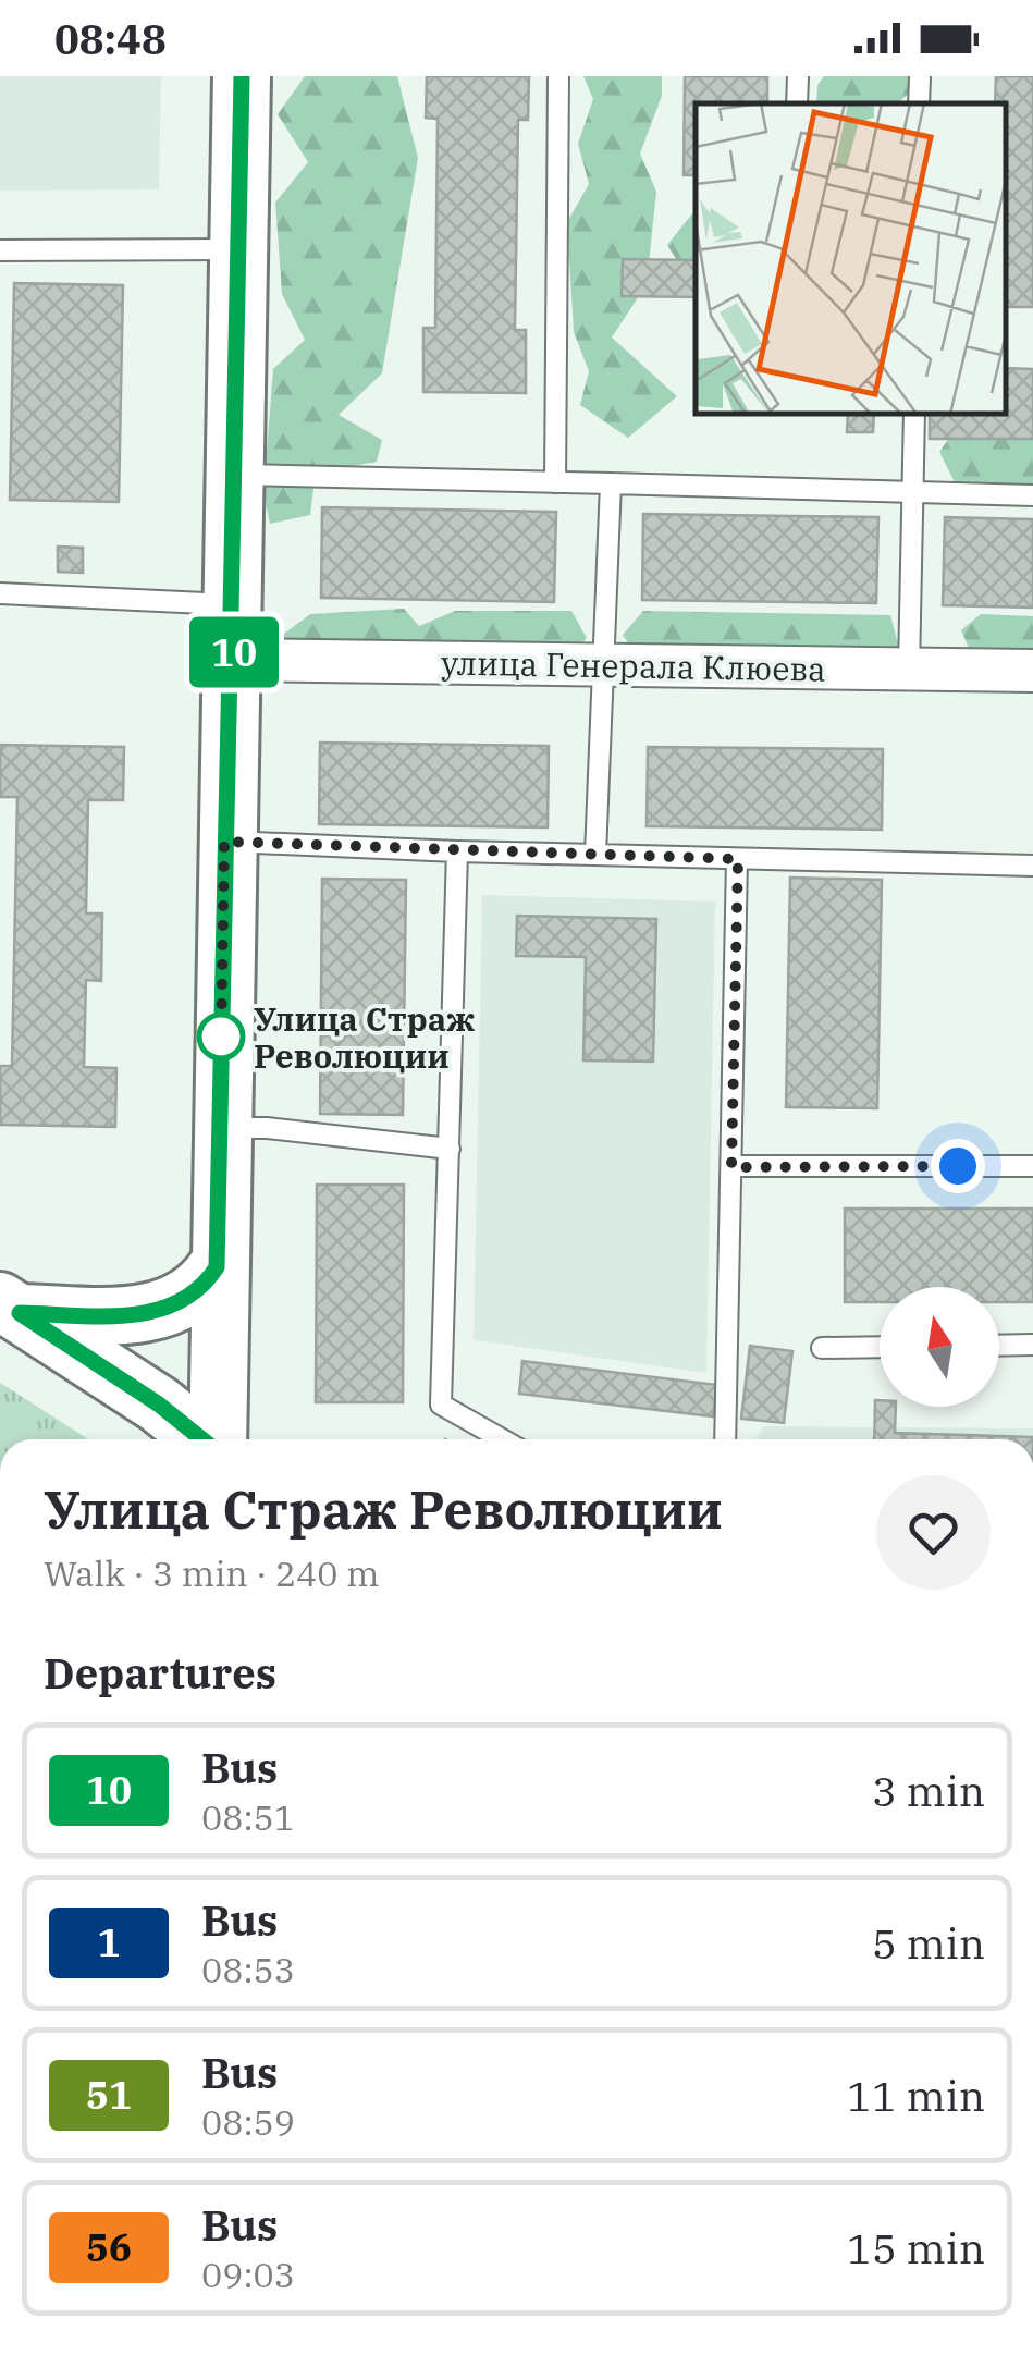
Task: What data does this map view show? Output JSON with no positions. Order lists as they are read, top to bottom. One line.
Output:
{"streets":{"street":["улица Генерала Клюева"]},"places":["Улица Страж Революции"],"lines":["bus line 10"],"north":"top","page":{"status":"08:48","on_map":"10","heading":[["Улица Страж Революции","Walk · 3 min · 240 m"],"Departures"],"list":[{"mark":"10","name":"Bus","note":"08:51","value":"3 min"},{"mark":"1","name":"Bus","note":"08:53","value":"5 min"},{"mark":"51","name":"Bus","note":"08:59","value":"11 min"},{"mark":"56","name":"Bus","note":"09:03","value":"15 min"}]}}
